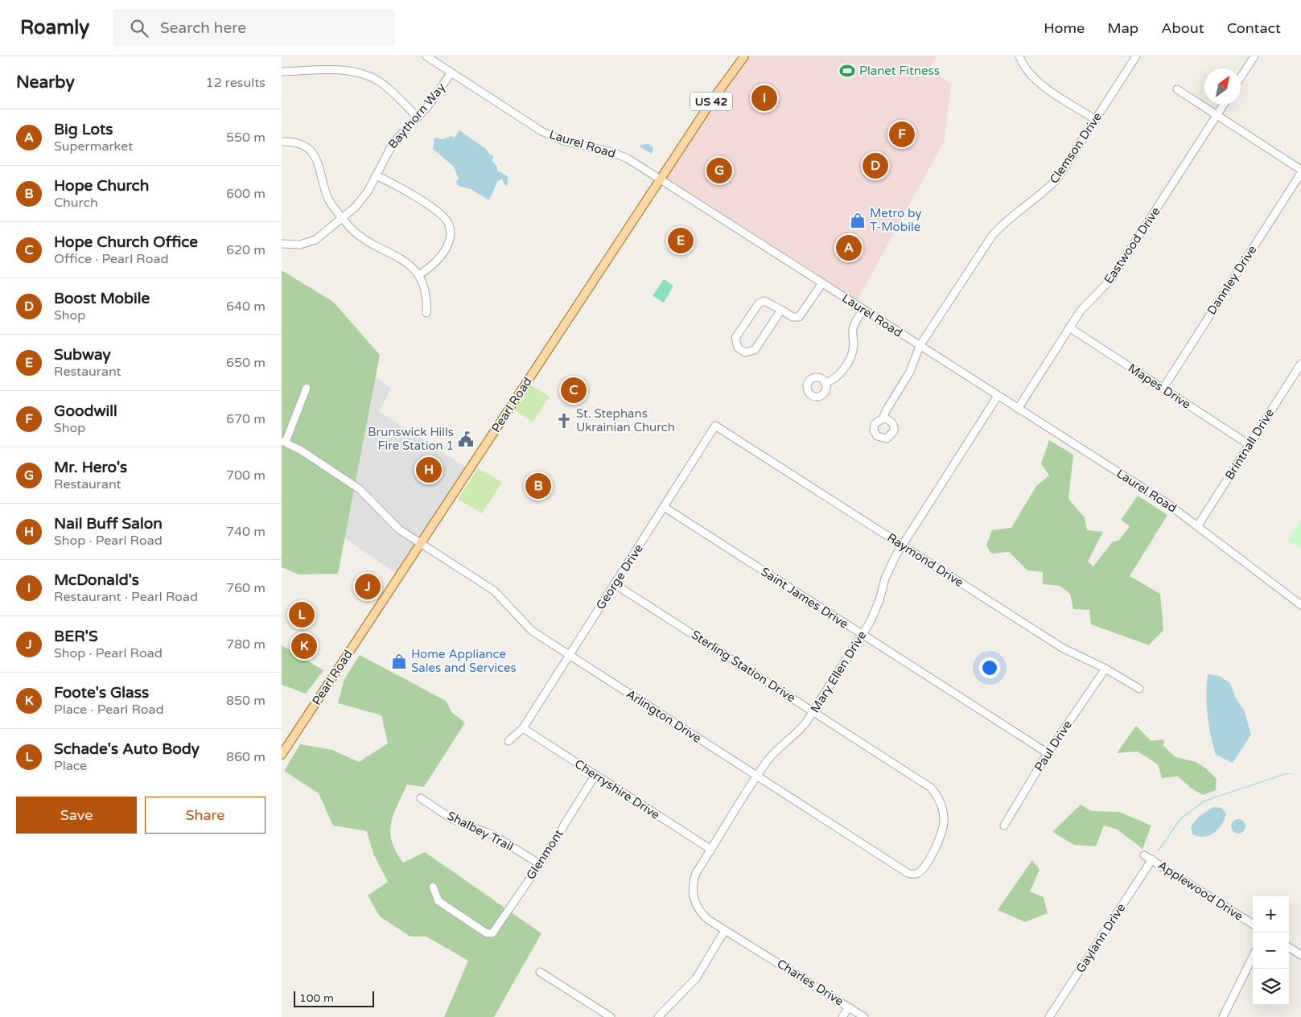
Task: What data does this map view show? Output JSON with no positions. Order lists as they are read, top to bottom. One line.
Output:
{"streets":{"main road":["US 42","Pearl Road"],"street":["Baythorn Way","Laurel Road","Clemson Drive","Eastwood Drive","Dannley Drive","Mapes Drive","Brintnall Drive","Raymond Drive","George Drive","Saint James Drive","Sterling Station Drive","Mary Ellen Drive","Arlington Drive","Paul Drive","Cherryshire Drive","Shalbey Trail","Glenmont","Applewood Drive","Gaylann Drive","Charles Drive"]},"crossings":[["Baythorn Way","Laurel Road"],["Laurel Road","Clemson Drive"],["Laurel Road","Eastwood Drive"],["Laurel Road","Pearl Road"],["Laurel Road","Brintnall Drive"],["Laurel Road","Mary Ellen Drive"],["Eastwood Drive","Mapes Drive"],["Dannley Drive","Mapes Drive"],["Mapes Drive","Brintnall Drive"],["Pearl Road","Arlington Drive"],["Raymond Drive","George Drive"],["Raymond Drive","Mary Ellen Drive"],["Raymond Drive","Paul Drive"],["George Drive","Saint James Drive"],["George Drive","Sterling Station Drive"],["George Drive","Arlington Drive"],["George Drive","Cherryshire Drive"],["Saint James Drive","Mary Ellen Drive"],["Saint James Drive","Paul Drive"],["Sterling Station Drive","Mary Ellen Drive"],["Sterling Station Drive","Arlington Drive"],["Mary Ellen Drive","Arlington Drive"],["Mary Ellen Drive","Cherryshire Drive"],["Mary Ellen Drive","Charles Drive"],["Cherryshire Drive","Glenmont"],["Shalbey Trail","Glenmont"],["Applewood Drive","Gaylann Drive"]],"places":{"sports":["Planet Fitness"],"shop":["Metro by T-Mobile","Home Appliance Sales and Services"],"church":["St. Stephans Ukrainian Church"],"public building":["Brunswick Hills Fire Station 1"]},"scale_bar":"100 m","north":"top right","page":{"header":"Roamly","search":"Search here","nav":["Home","Map","About","Contact"],"heading":["Nearby","12 results"],"pins":["I","F","D","G","E","A","C","H","B","J","L","K"],"list":[{"mark":"A","name":"Big Lots","note":"Supermarket","value":"550 m"},{"mark":"B","name":"Hope Church","note":"Church","value":"600 m"},{"mark":"C","name":"Hope Church Office","note":"Office · Pearl Road","value":"620 m"},{"mark":"D","name":"Boost Mobile","note":"Shop","value":"640 m"},{"mark":"E","name":"Subway","note":"Restaurant","value":"650 m"},{"mark":"F","name":"Goodwill","note":"Shop","value":"670 m"},{"mark":"G","name":"Mr. Hero's","note":"Restaurant","value":"700 m"},{"mark":"H","name":"Nail Buff Salon","note":"Shop · Pearl Road","value":"740 m"},{"mark":"I","name":"McDonald's","note":"Restaurant · Pearl Road","value":"760 m"},{"mark":"J","name":"BER'S","note":"Shop · Pearl Road","value":"780 m"},{"mark":"K","name":"Foote's Glass","note":"Place · Pearl Road","value":"850 m"},{"mark":"L","name":"Schade's Auto Body","note":"Place","value":"860 m"}],"buttons":["Save","Share"],"map_buttons":["+","−"],"scale":"100 m"}}
